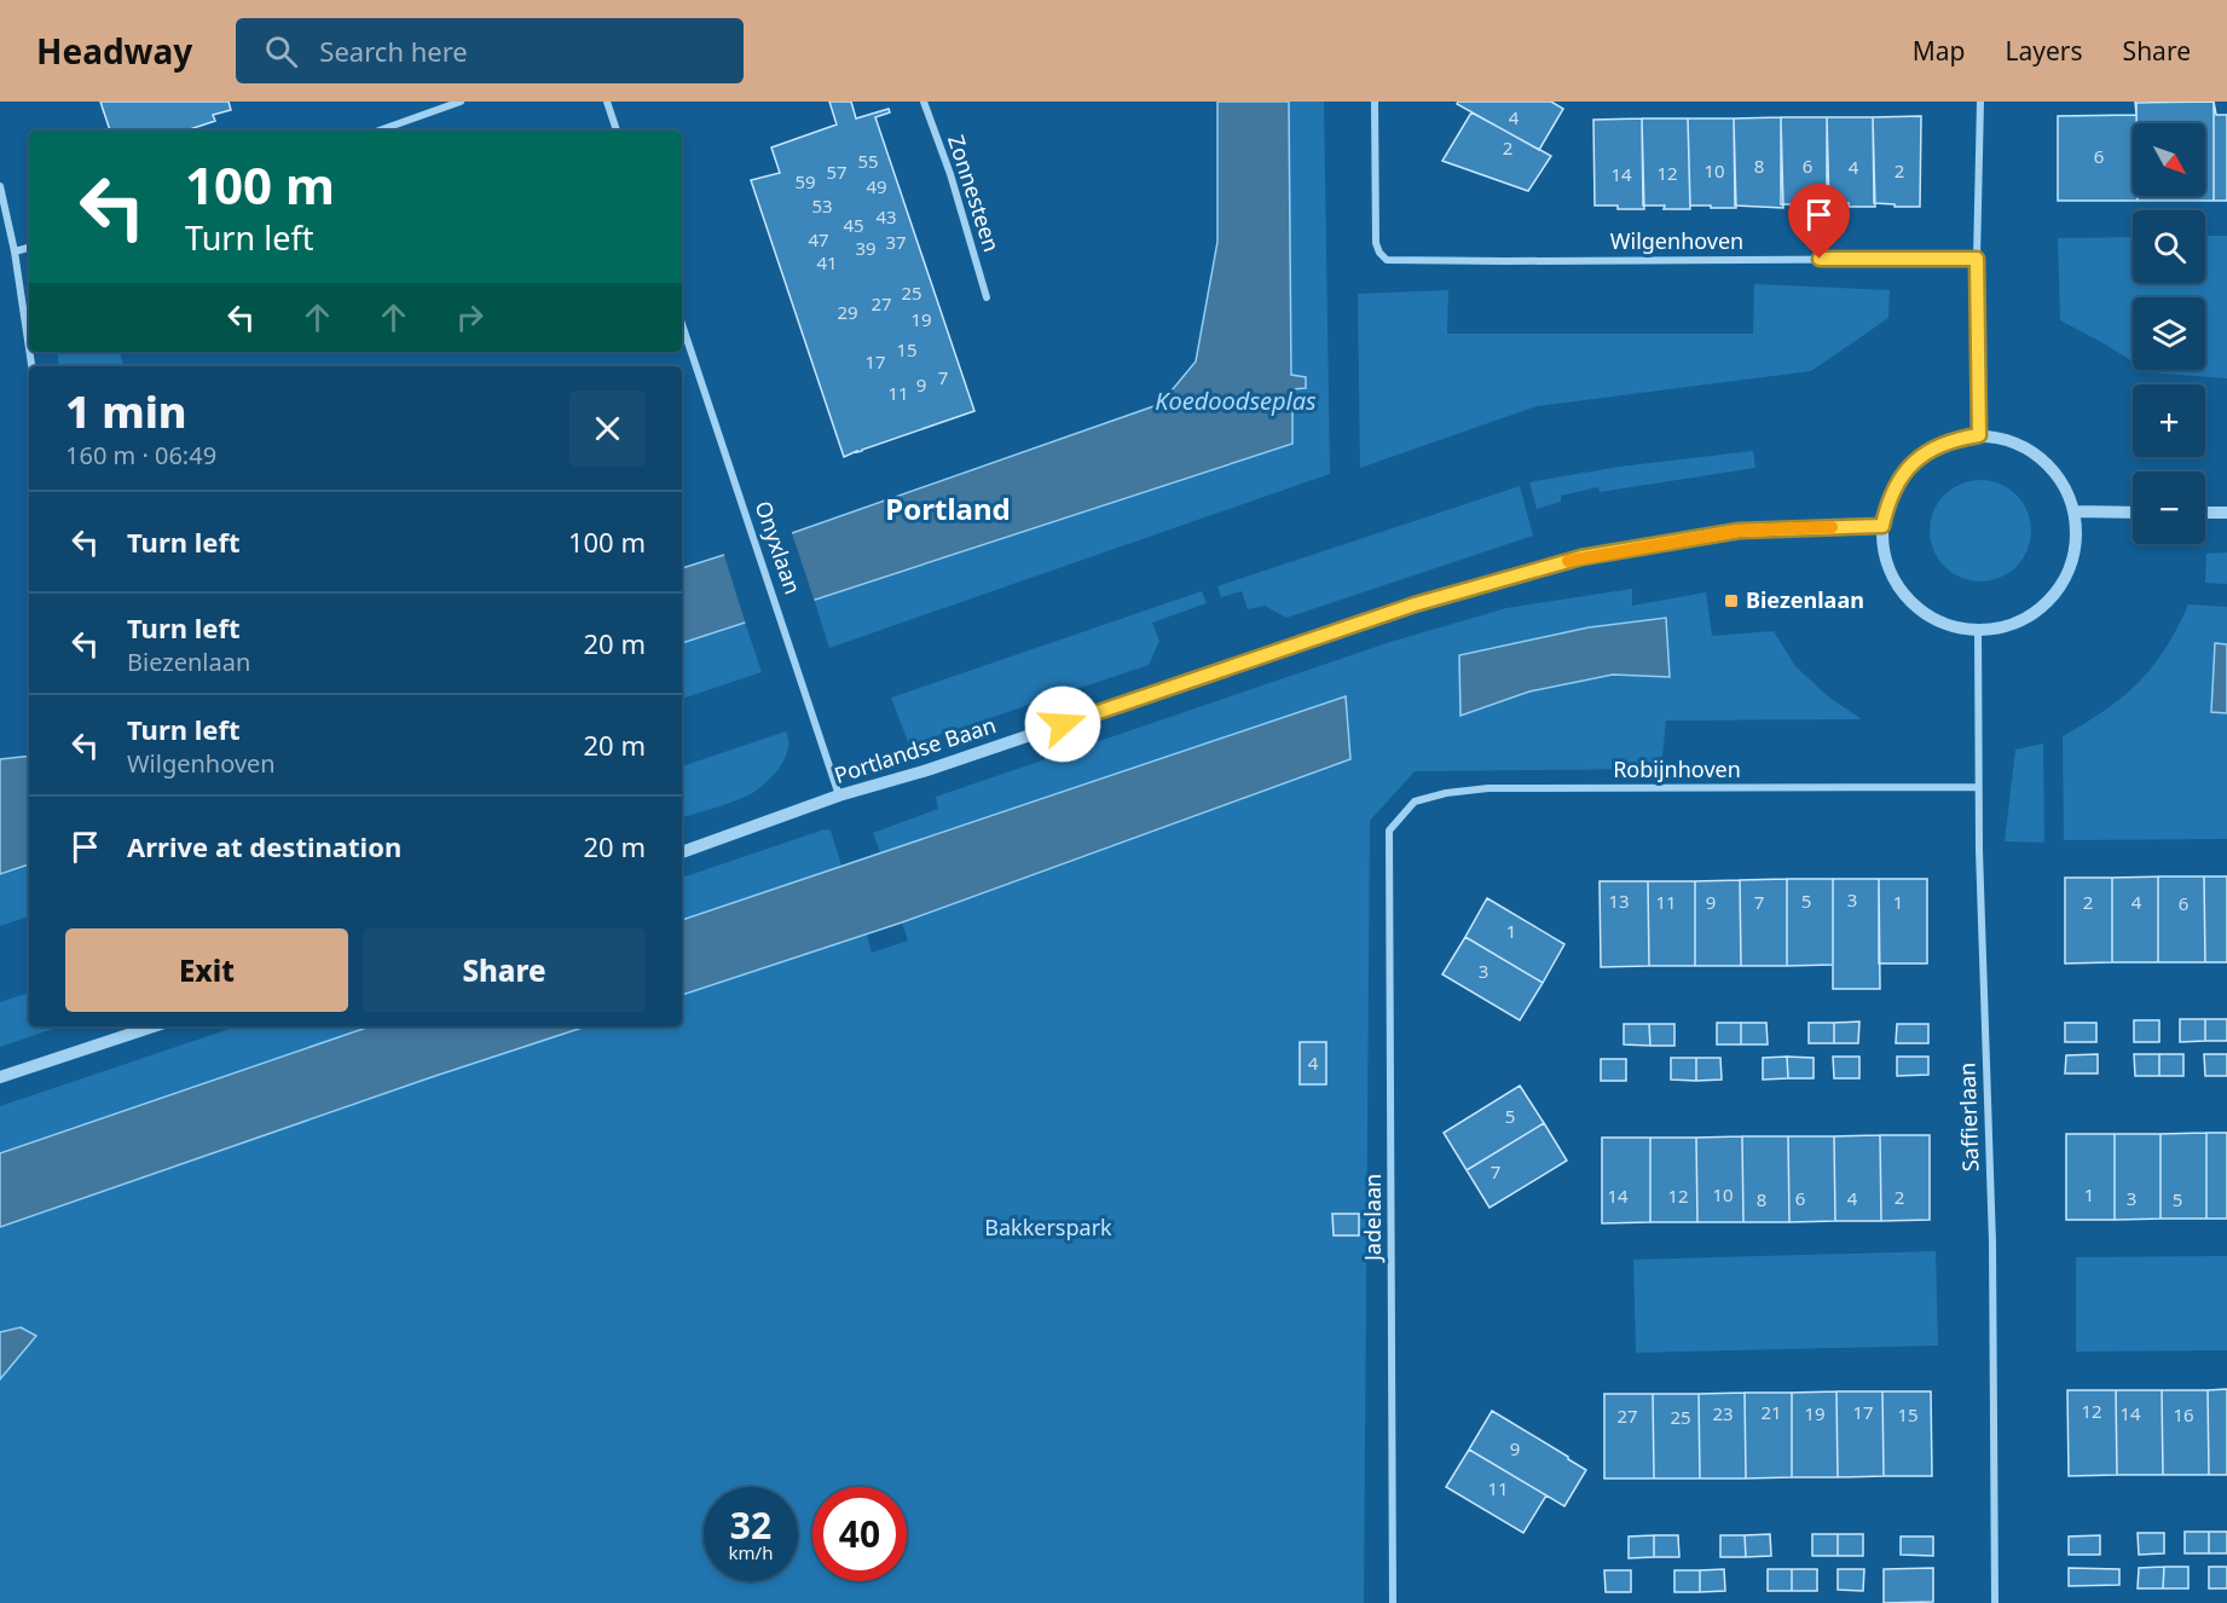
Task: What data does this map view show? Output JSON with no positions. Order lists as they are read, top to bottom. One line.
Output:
{"streets":{"street":["Zonnesteen","Wilgenhoven","Onyxlaan","Portlandse Baan","Robijnhoven","Saffierlaan","Jadelaan"]},"crossings":[["Onyxlaan","Portlandse Baan"],["Portlandse Baan","Saffierlaan"],["Robijnhoven","Saffierlaan"],["Robijnhoven","Jadelaan"]],"districts":["Portland"],"water":["Koedoodseplas"],"parks":["Bakkerspark"],"places":{"transit":["Biezenlaan"]},"house_numbers":["4","2","6","55","8","6","4","10","2","57","12","14","59","49","53","43","45","47","37","39","41","25","27","29","19","15","17","7","9","11","3","13","5","11","9","7","1","2","4","6","1","3","4","5","7","10","1","14","12","2","6","4","3","8","5","12","21","17","23","19","14","15","16","27","25","9","11"],"north":"bottom right","page":{"header":"Headway","search":"Search here","nav":["Map","Layers","Share"],"map_buttons":["+","−"],"turn":["100 m","Turn left"],"heading":["1 min","160 m · 06:49"],"list":[{"name":"Turn left","value":"100 m"},{"name":"Turn left","note":"Biezenlaan","value":"20 m"},{"name":"Turn left","note":"Wilgenhoven","value":"20 m"},{"name":"Arrive at destination","value":"20 m"}],"buttons":["Exit","Share"],"speed":"32 km/h","limit":"40"}}
